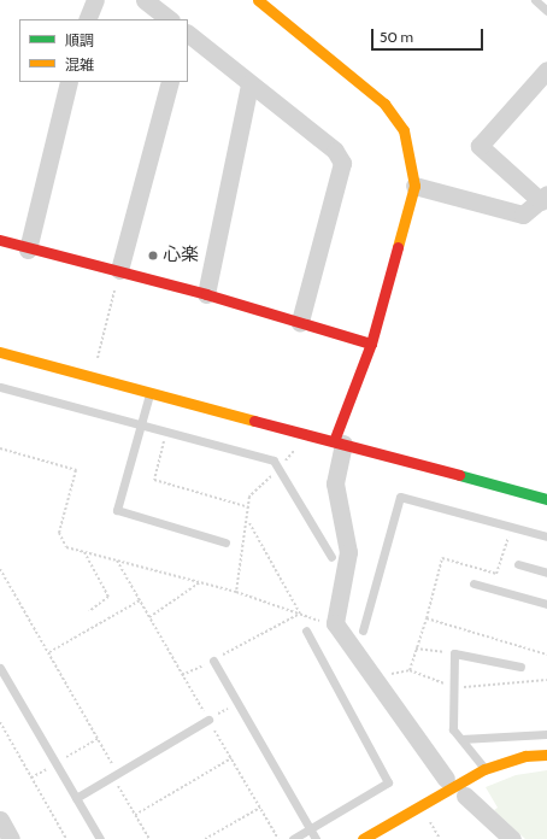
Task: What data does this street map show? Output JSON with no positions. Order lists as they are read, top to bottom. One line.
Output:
{"places":["心楽"],"legend":["順調","混雑"],"scale_bar":"50 m"}
